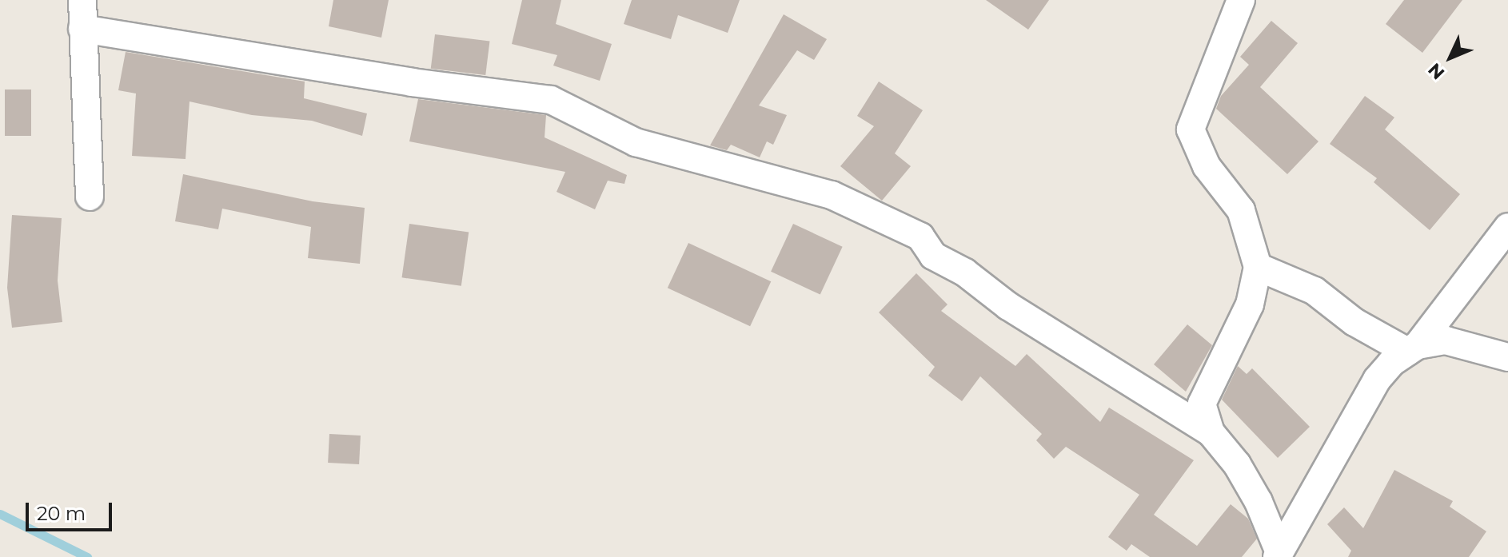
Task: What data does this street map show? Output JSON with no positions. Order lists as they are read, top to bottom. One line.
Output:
{"scale_bar":"20 m","north":"bottom left"}
